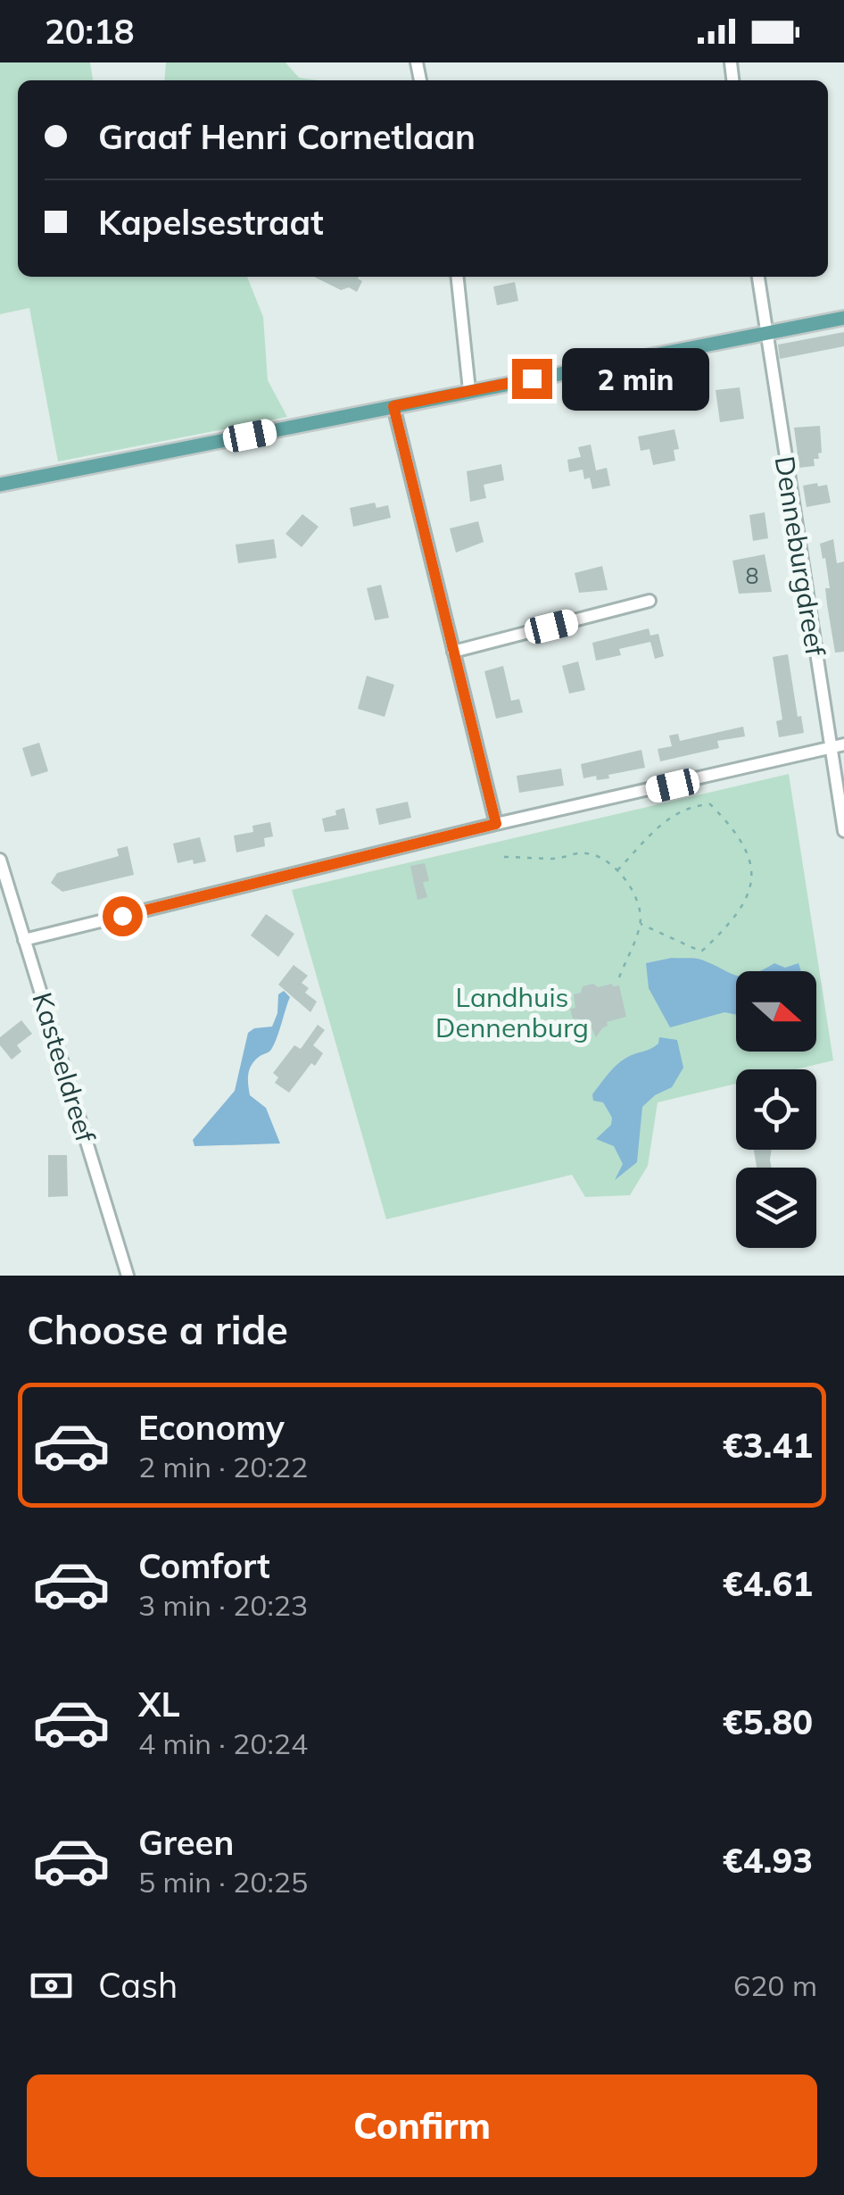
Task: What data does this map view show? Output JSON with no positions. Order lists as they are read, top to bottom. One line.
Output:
{"streets":{"street":["Denneburgdreef","Kasteeldreef"]},"parks":["Landhuis Dennenburg"],"house_numbers":["8"],"north":"right","page":{"status":"20:18","banner":["Graaf Henri Cornetlaan","Kapelsestraat"],"bubble":"2 min","heading":"Choose a ride","list":[{"name":"Economy","note":"2 min · 20:22","value":"€3.41"},{"name":"Comfort","note":"3 min · 20:23","value":"€4.61"},{"name":"XL","note":"4 min · 20:24","value":"€5.80"},{"name":"Green","note":"5 min · 20:25","value":"€4.93"}],"pay":["Cash","620 m"],"buttons":"Confirm"}}
